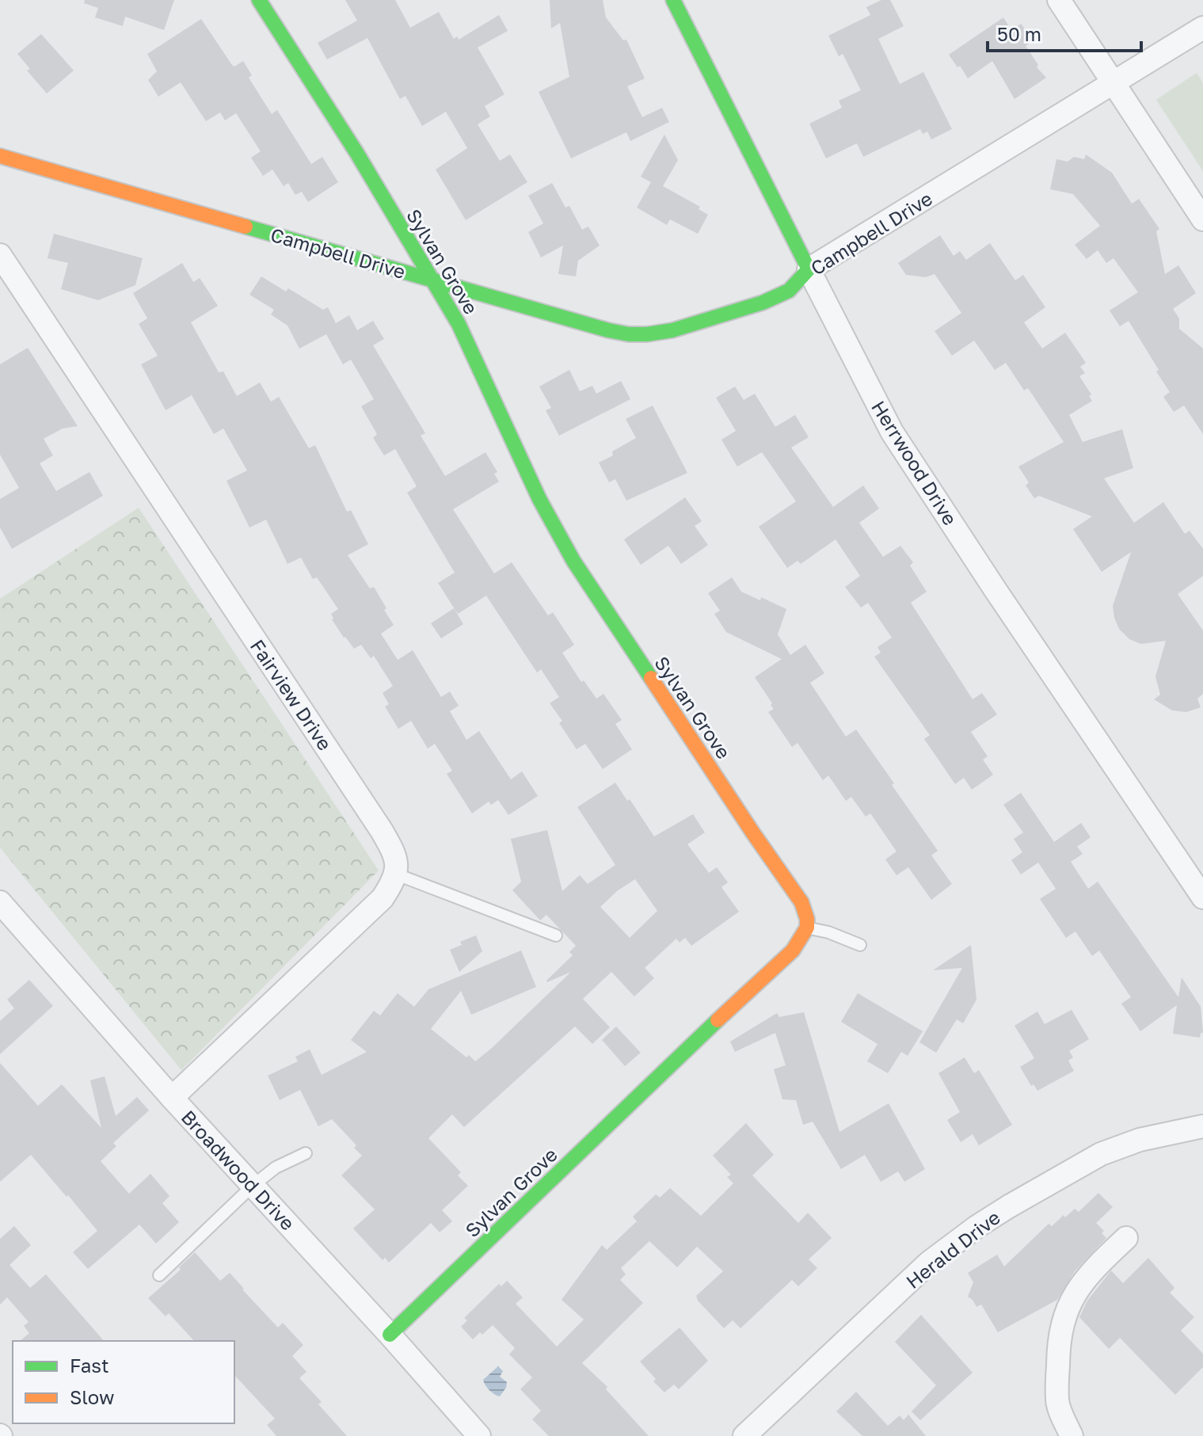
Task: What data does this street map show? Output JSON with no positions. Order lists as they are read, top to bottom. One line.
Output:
{"streets":{"street":["Campbell Drive","Sylvan Grove","Herrwood Drive","Fairview Drive","Broadwood Drive","Herald Drive"]},"crossings":[["Campbell Drive","Sylvan Grove"],["Campbell Drive","Herrwood Drive"],["Sylvan Grove","Broadwood Drive"]],"legend":["Fast","Slow"],"scale_bar":"50 m"}
